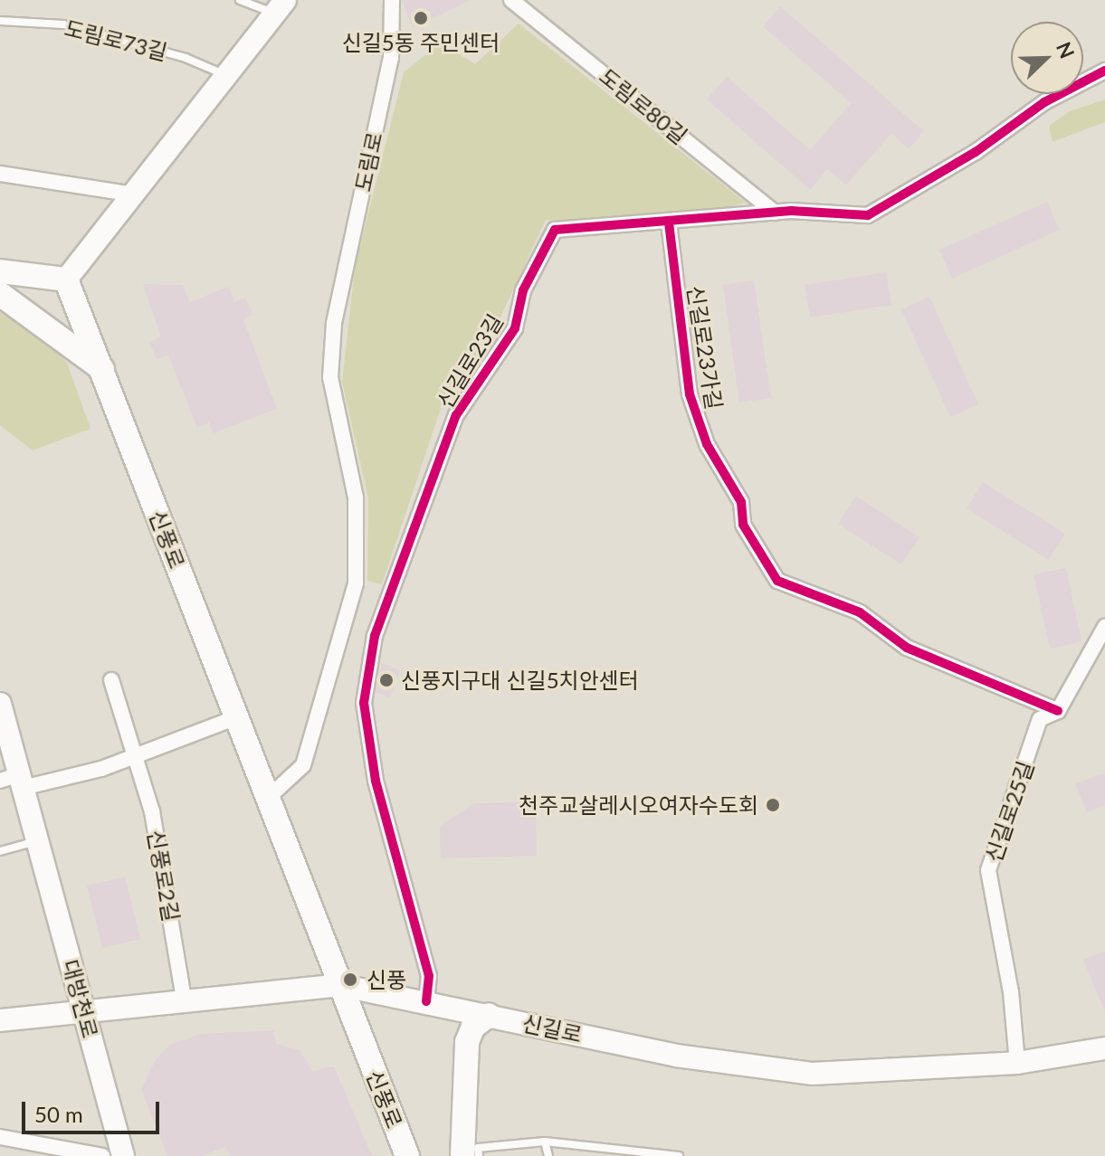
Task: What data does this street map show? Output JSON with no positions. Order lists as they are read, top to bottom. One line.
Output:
{"streets":{"main road":["신풍로","대방천로","신길로"],"street":["도림로80길","도림로","신길로23가길","신길로23길","신길로25길","신풍로2길"],"lane":["도림로73길"]},"crossings":[["도림로80길","신길로23길"],["도림로","신풍로"],["신길로23가길","신길로23길"],["신길로23가길","신길로25길"],["신길로23길","신길로"],["신풍로","신길로"],["신길로25길","신길로"],["신풍로2길","신길로"],["대방천로","신길로"]],"places":["신길5동 주민센터","신풍지구대 신길5치안센터","천주교살레시오여자수도회","신풍"],"scale_bar":"50 m","north":"top right"}
